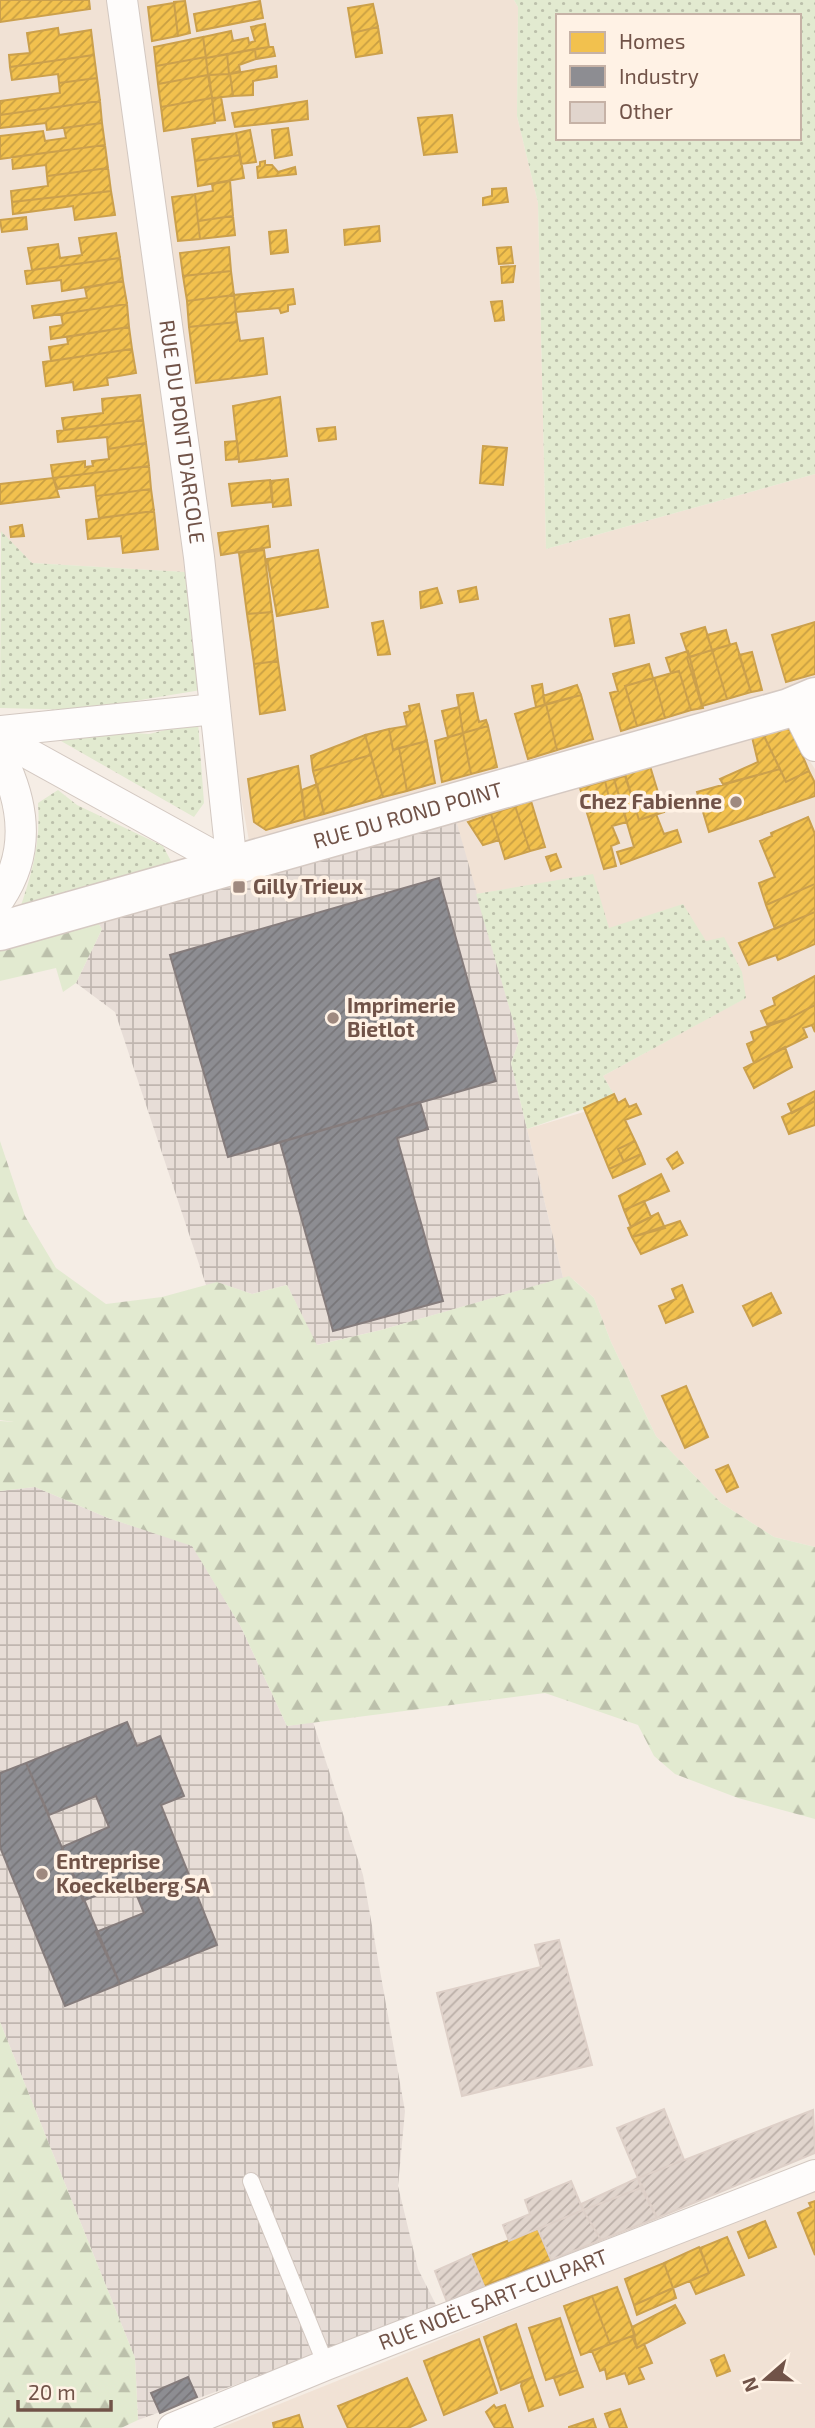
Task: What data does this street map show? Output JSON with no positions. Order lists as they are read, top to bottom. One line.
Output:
{"streets":{"street":["RUE DU PONT D'ARCOLE","RUE DU ROND POINT","RUE NOËL SART-CULPART"]},"crossings":[["RUE DU PONT D'ARCOLE","RUE DU ROND POINT"]],"places":{"other":["Chez Fabienne","Imprimerie Bietlot","Entreprise Koeckelberg SA"],"transit":["Gilly Trieux"]},"legend":["Homes","Industry","Other"],"scale_bar":"20 m","north":"left"}
